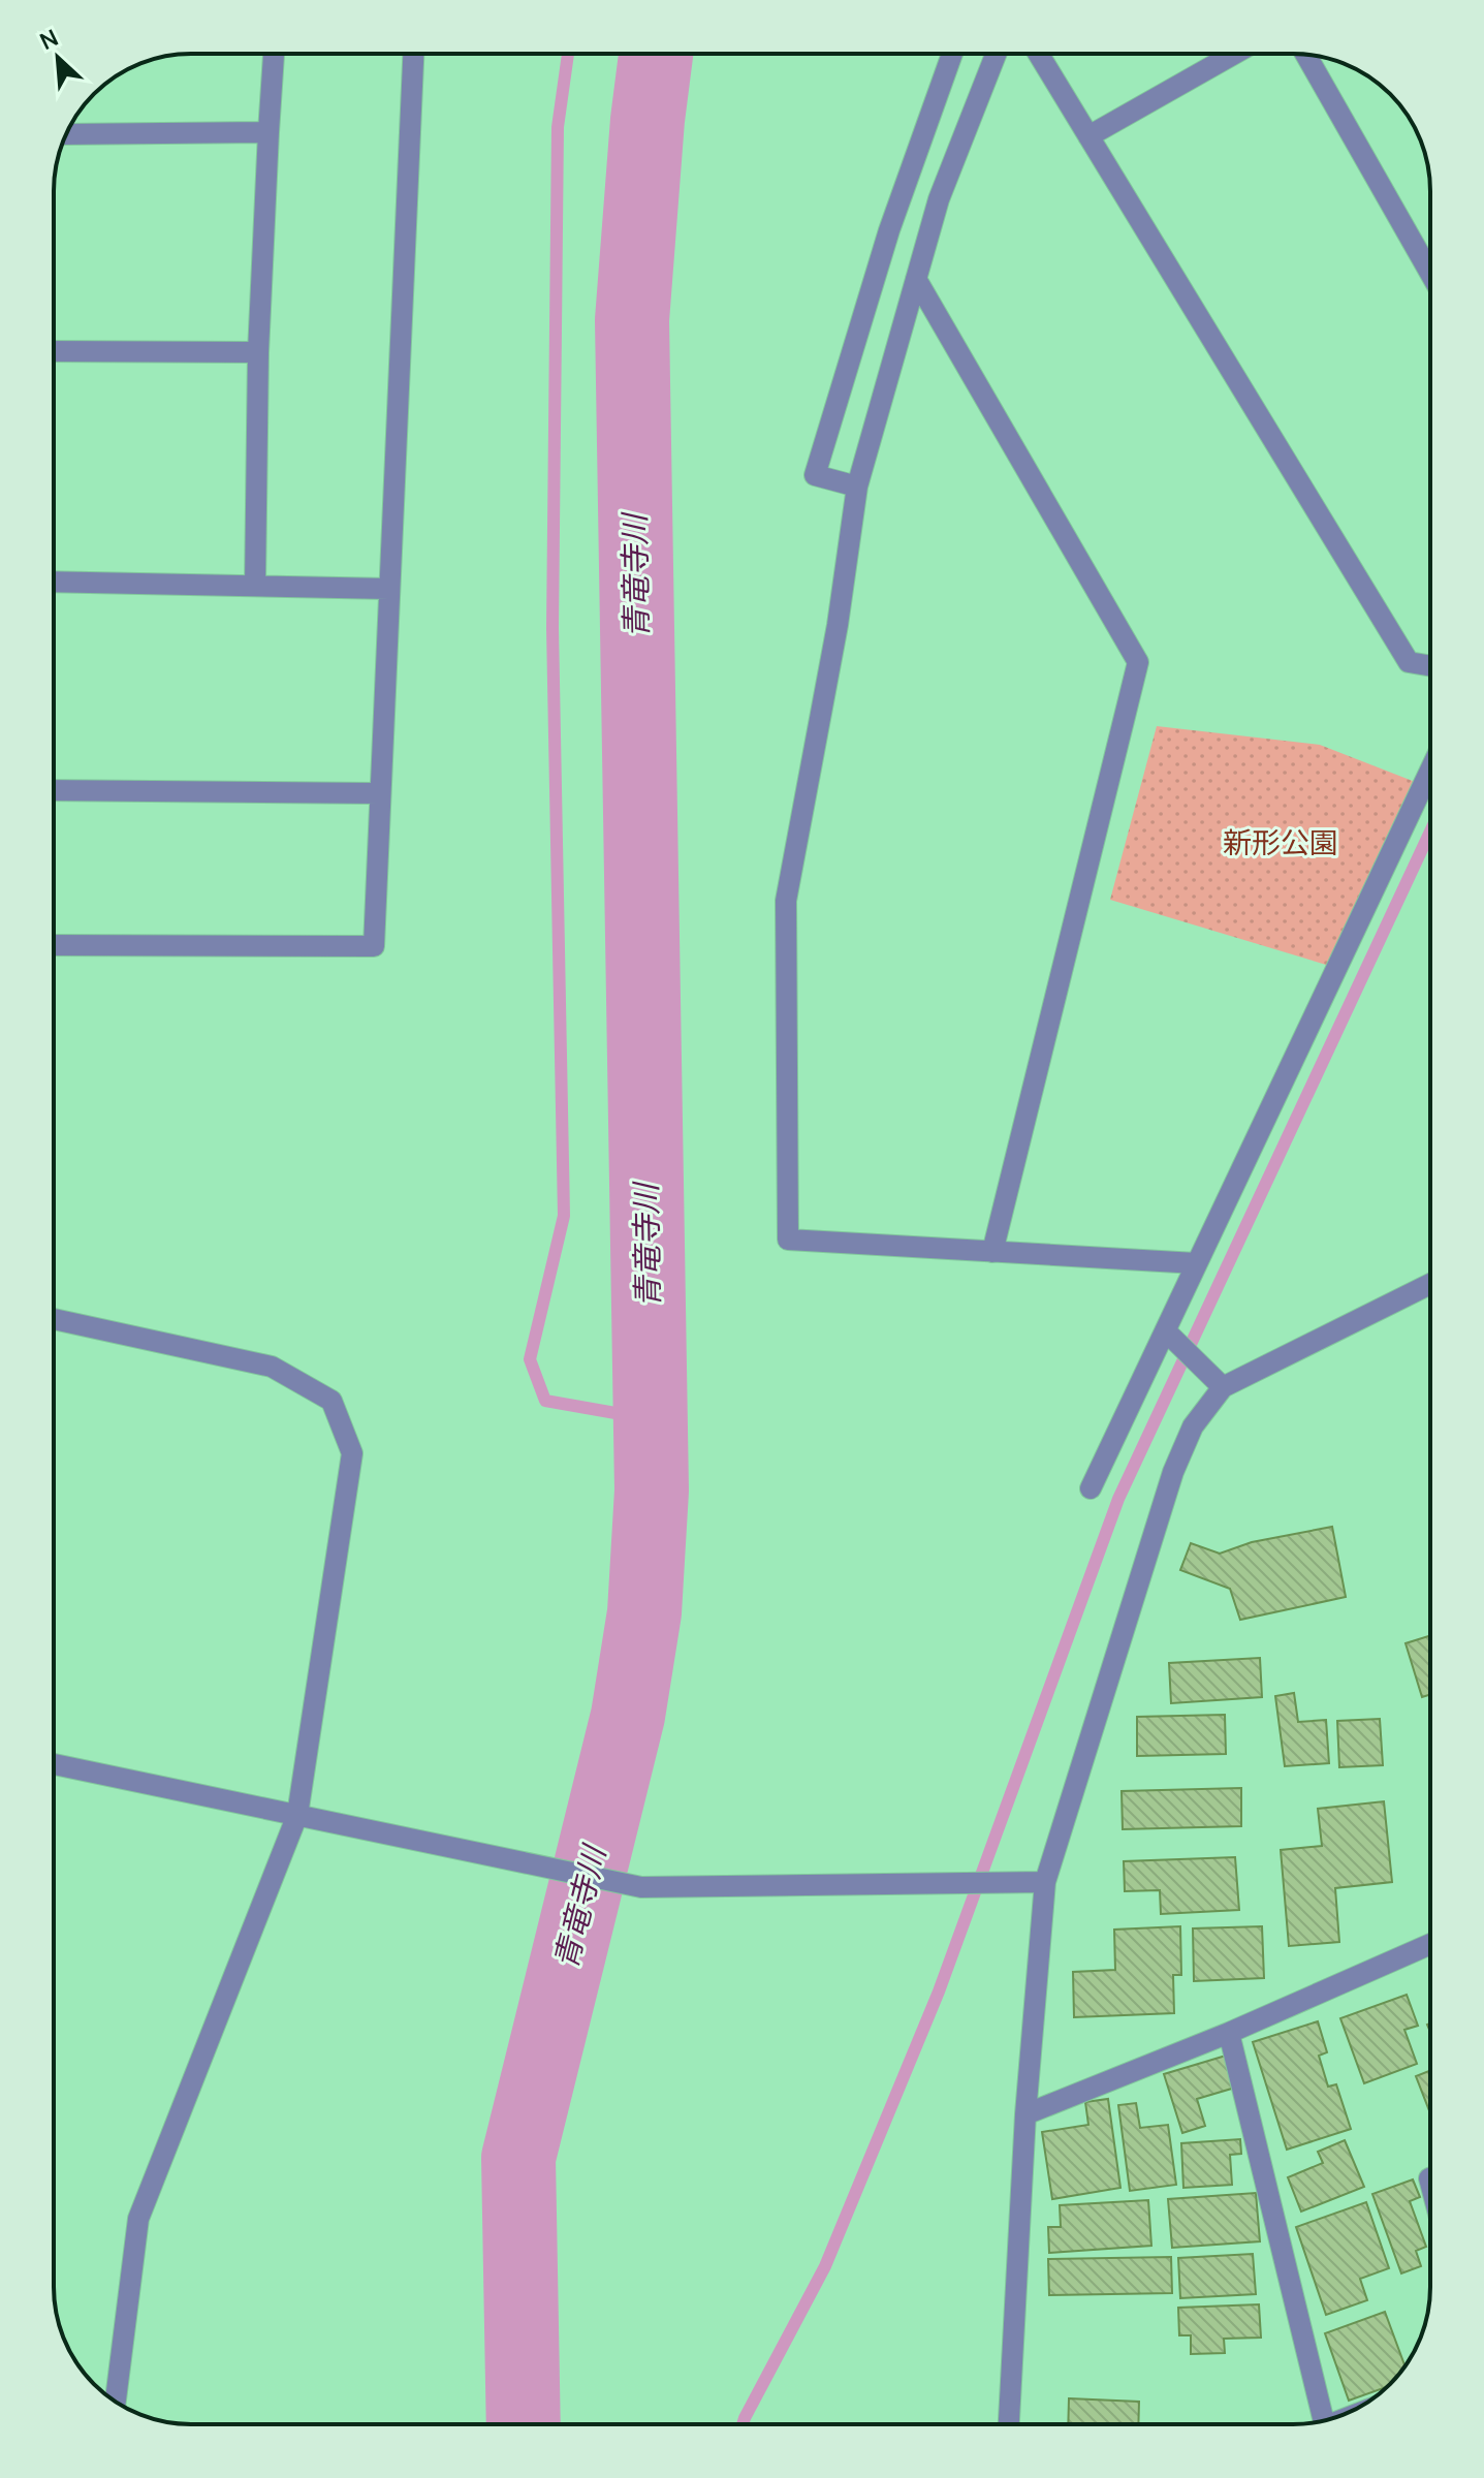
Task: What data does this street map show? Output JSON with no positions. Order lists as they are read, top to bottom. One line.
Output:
{"water":["青竜寺川"],"parks":["新形公園"],"north":"top left"}
